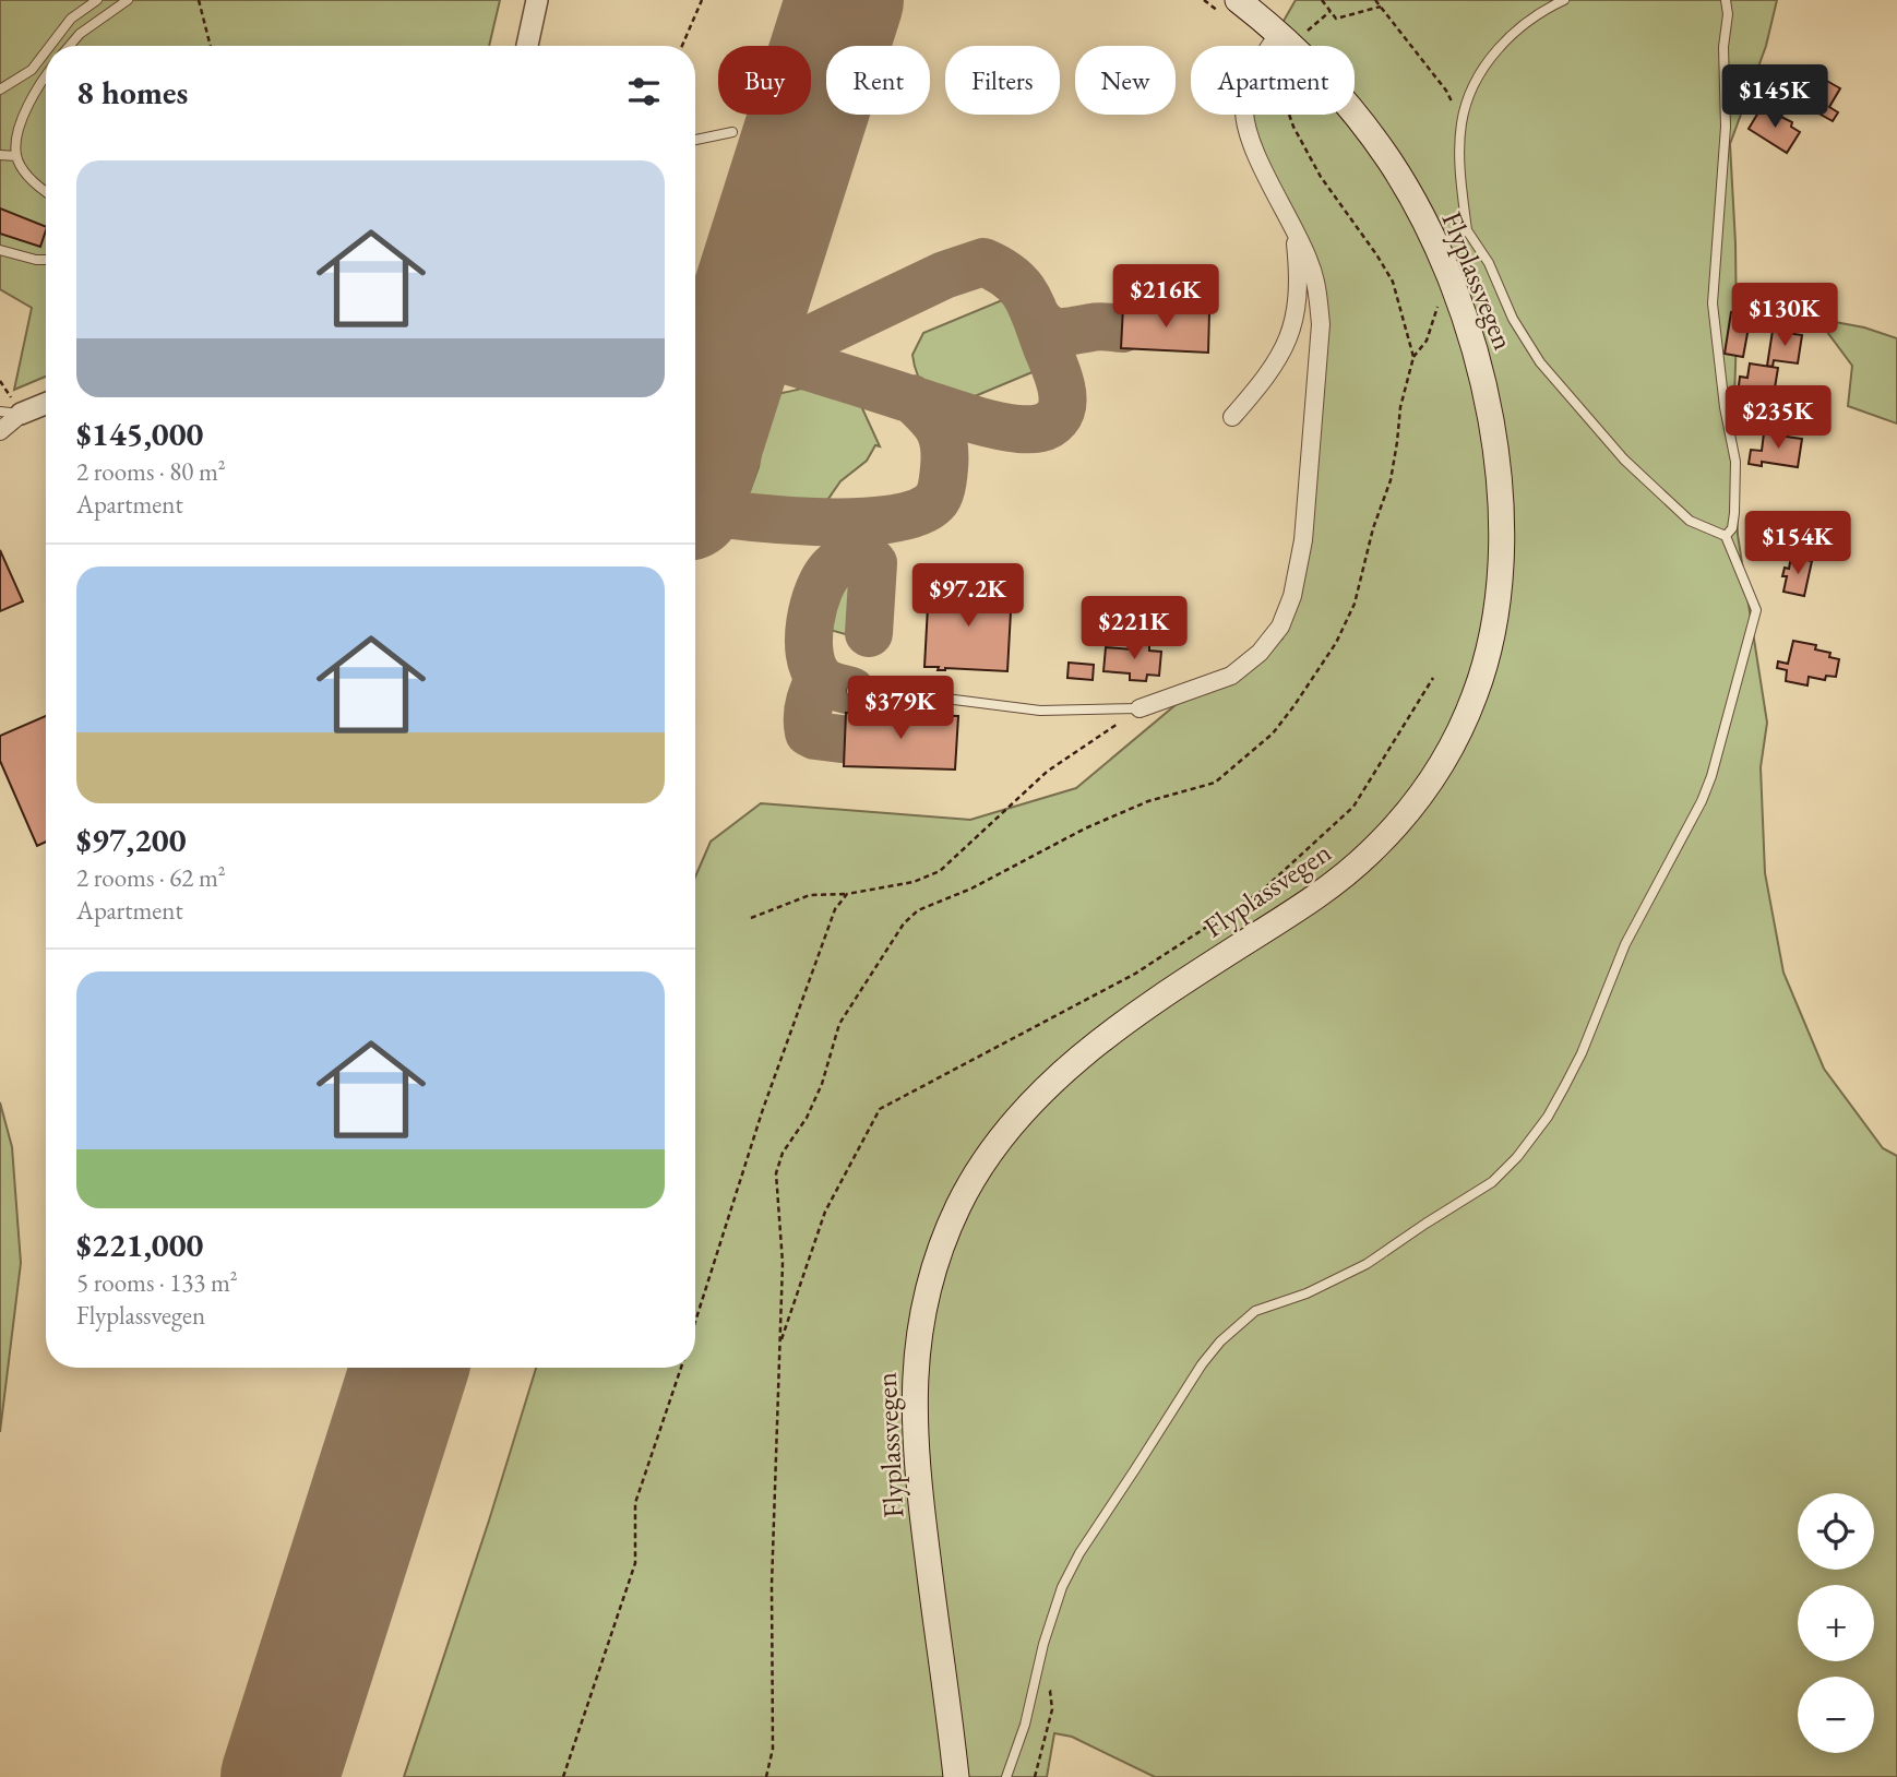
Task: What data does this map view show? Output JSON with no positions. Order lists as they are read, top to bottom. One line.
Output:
{"streets":{"main road":["Flyplassvegen"]},"page":{"chip":["Buy","Rent","Filters","New","Apartment"],"heading":"8 homes","price":["$145K","$216K","$130K","$235K","$154K","$97.2K","$221K","$379K"],"list":[{"name":"$145,000","note":"2 rooms · 80 m² · Apartment"},{"name":"$97,200","note":"2 rooms · 62 m² · Apartment"},{"name":"$221,000","note":"5 rooms · 133 m² · Flyplassvegen"}],"map_buttons":["+","−"]}}
